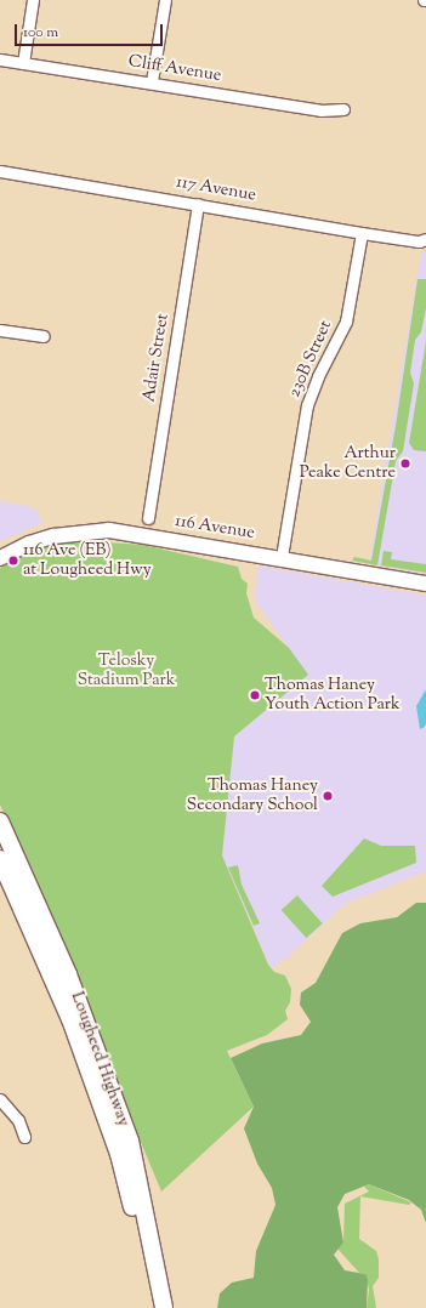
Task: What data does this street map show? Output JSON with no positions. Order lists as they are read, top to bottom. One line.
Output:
{"streets":{"main road":["Lougheed Highway"],"street":["Cliff Avenue","117 Avenue","Adair Street","230B Street","116 Avenue"]},"crossings":[["117 Avenue","Adair Street"],["117 Avenue","230B Street"],["230B Street","116 Avenue"]],"parks":["Telosky Stadium Park"],"places":["Arthur Peake Centre","116 Ave (EB) at Lougheed Hwy","Thomas Haney Youth Action Park","Thomas Haney Secondary School"],"scale_bar":"100 m"}
